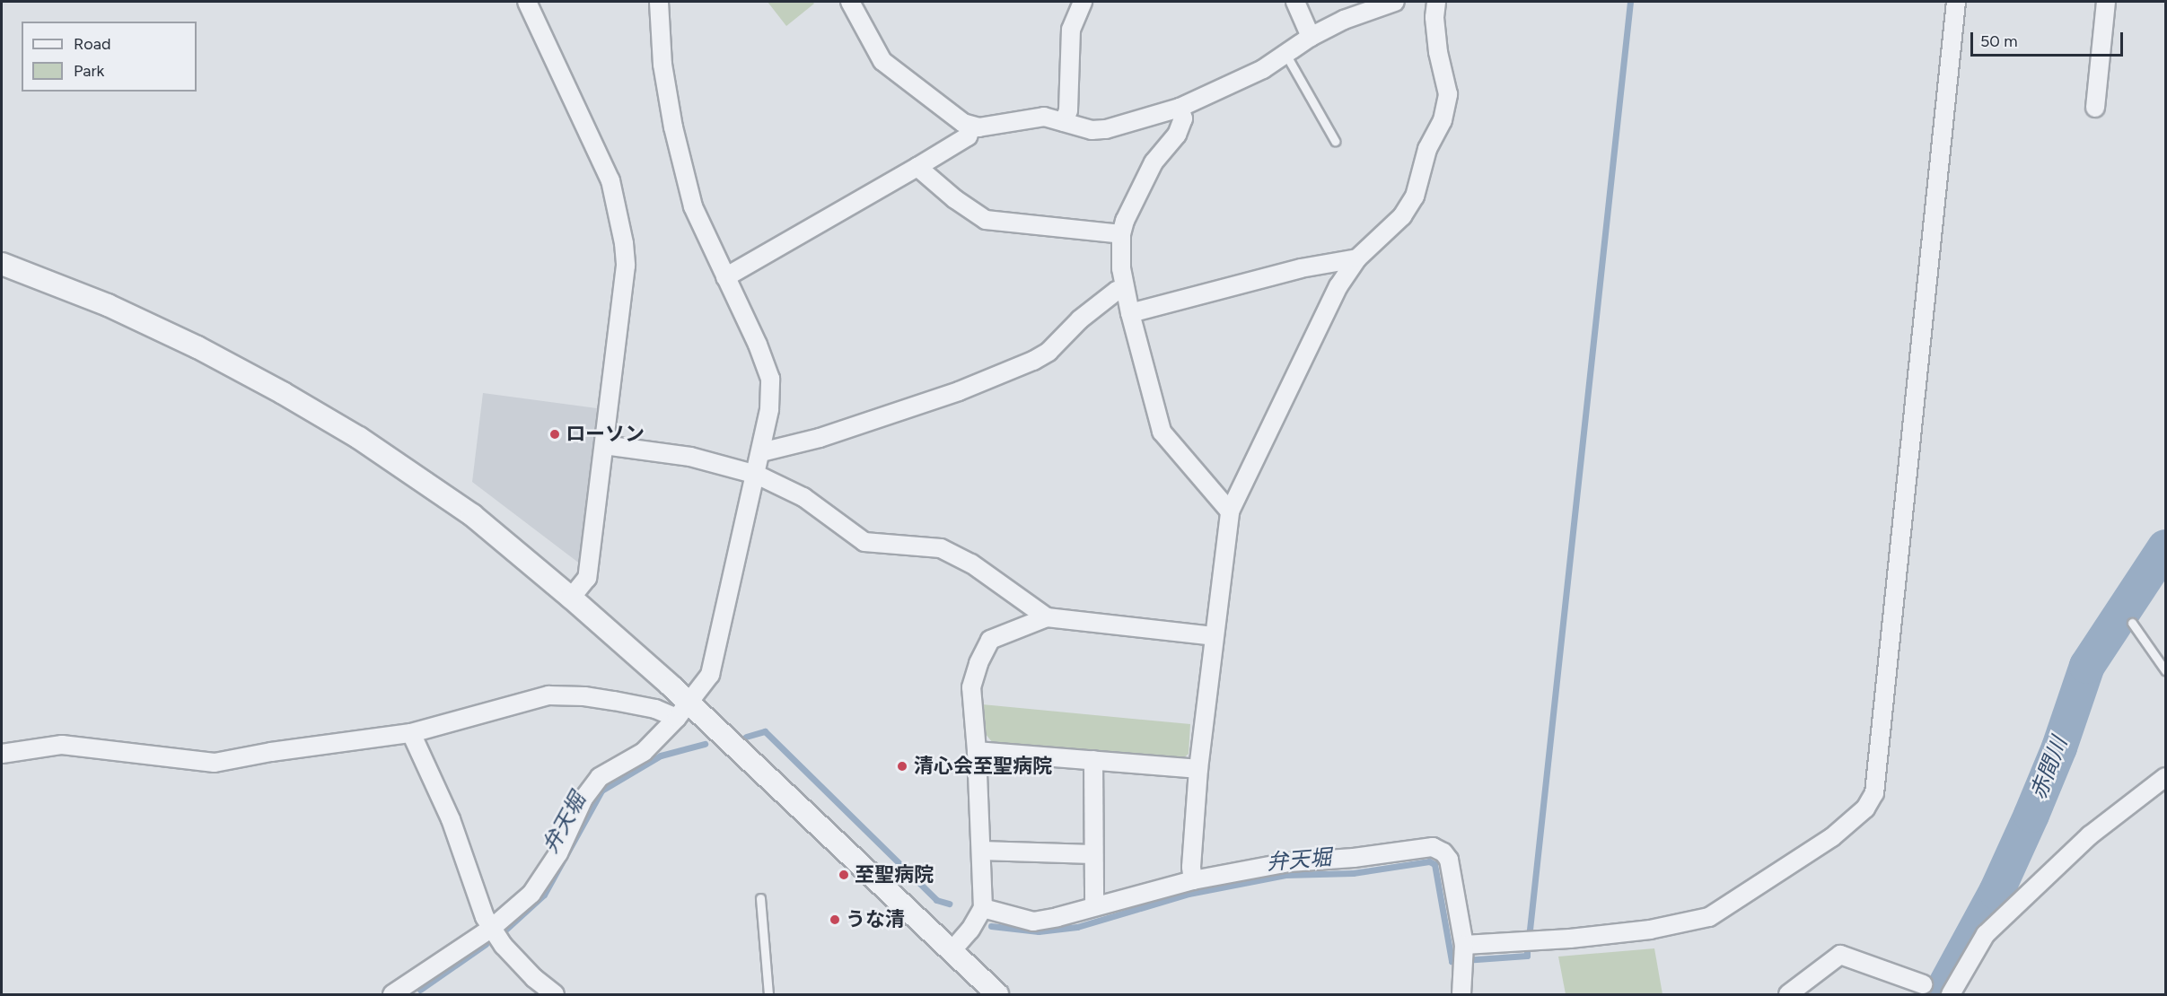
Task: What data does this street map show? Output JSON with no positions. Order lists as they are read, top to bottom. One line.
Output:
{"water":["赤間川","弁天堀"],"places":["ローソン","清心会至聖病院","至聖病院","うな清"],"legend":["Road","Park"],"scale_bar":"50 m"}
